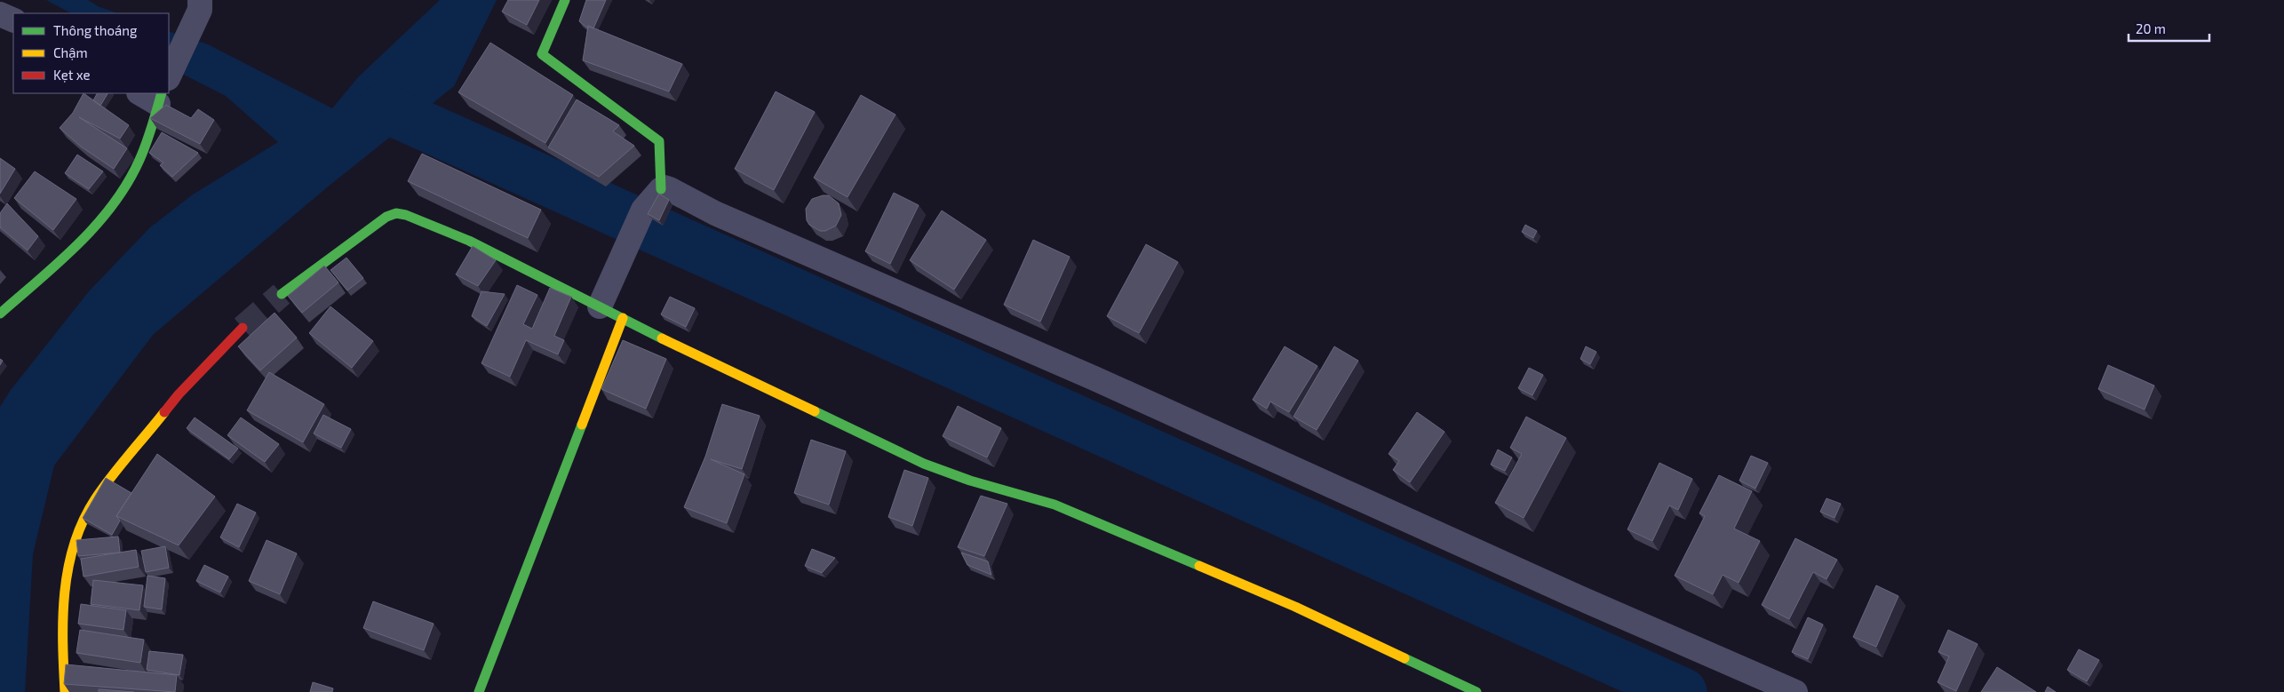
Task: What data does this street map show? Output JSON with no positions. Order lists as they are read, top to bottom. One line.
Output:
{"legend":["Thông thoáng","Chậm","Kẹt xe"],"scale_bar":"20 m"}
